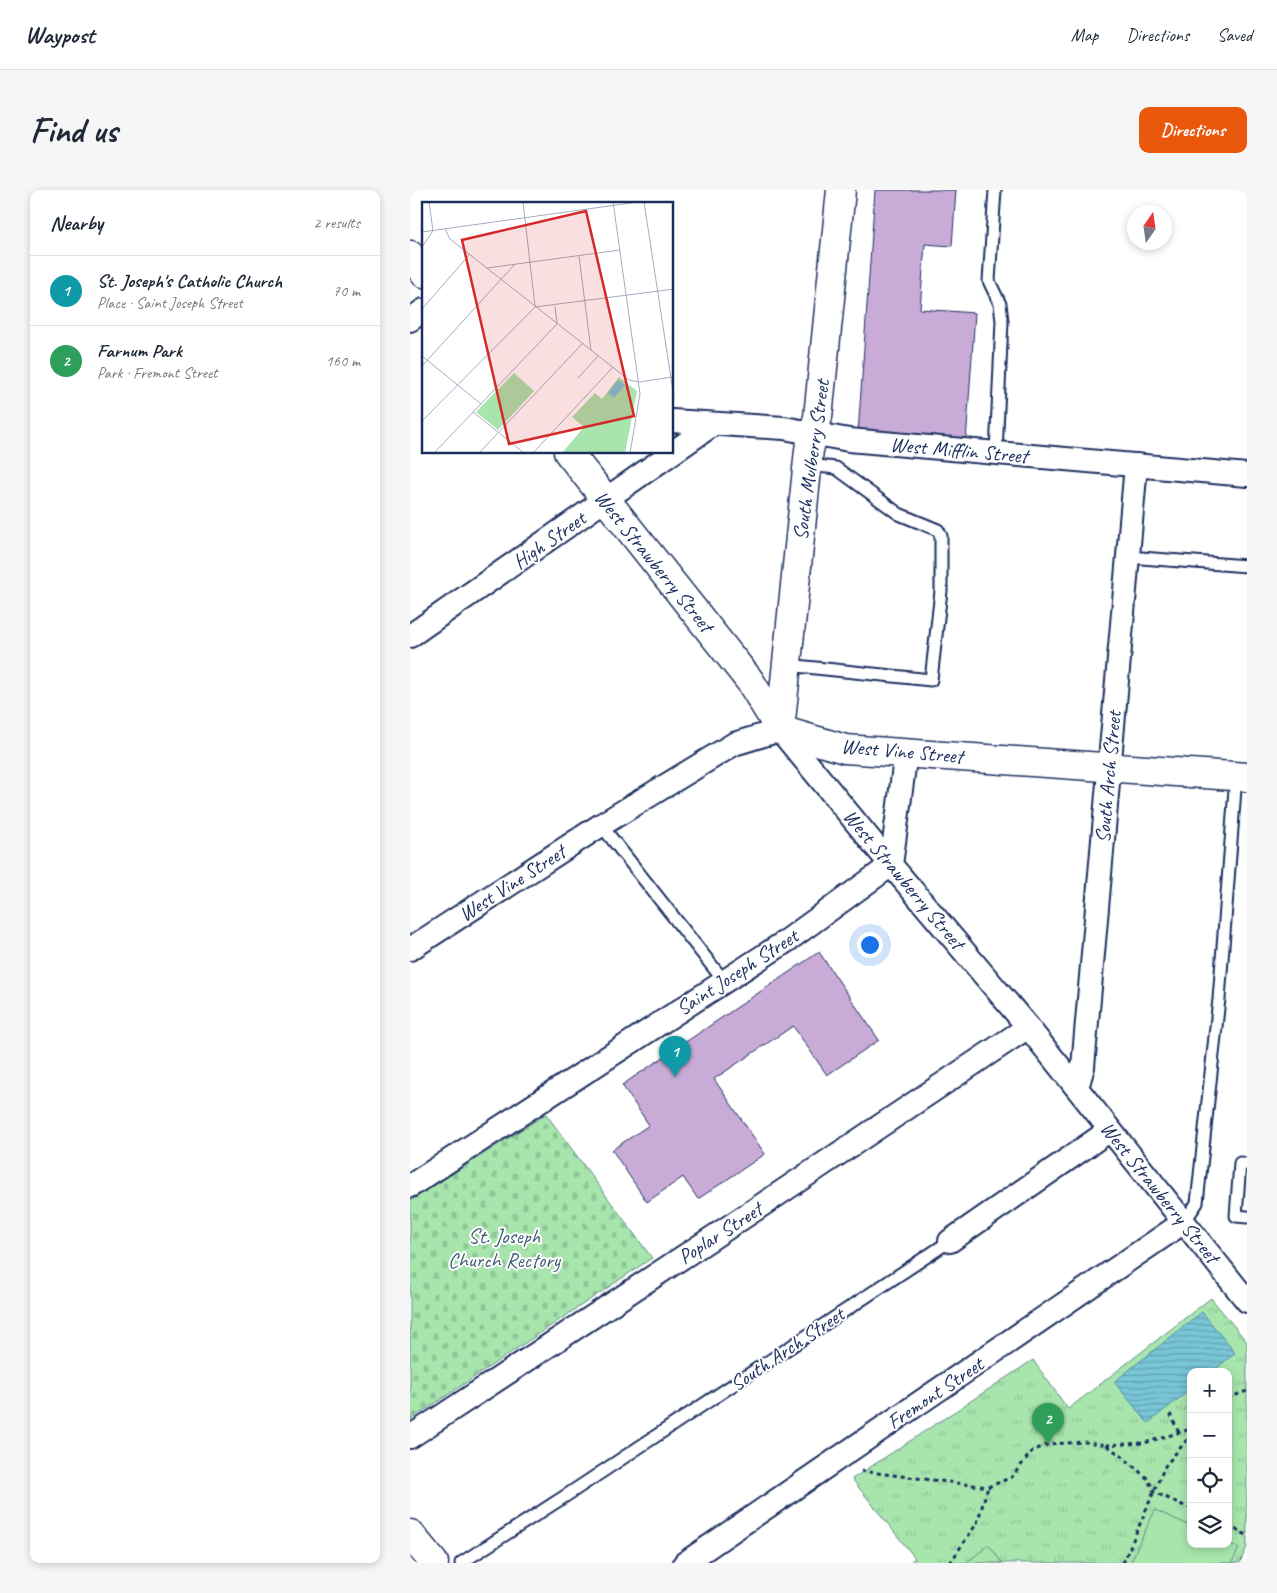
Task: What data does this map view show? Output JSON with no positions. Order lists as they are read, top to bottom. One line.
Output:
{"streets":{"street":["West Mifflin Street","South Mulberry Street","High Street","West Strawberry Street","West Vine Street","South Arch Street","Saint Joseph Street","Poplar Street","Fremont Street"]},"crossings":[["West Mifflin Street","South Mulberry Street"],["West Mifflin Street","High Street"],["West Mifflin Street","South Arch Street"],["South Mulberry Street","West Strawberry Street"],["South Mulberry Street","West Vine Street"],["High Street","West Strawberry Street"],["West Strawberry Street","West Vine Street"],["West Strawberry Street","South Arch Street"],["West Strawberry Street","Saint Joseph Street"],["West Strawberry Street","Poplar Street"],["West Strawberry Street","Fremont Street"],["West Vine Street","South Arch Street"]],"parks":["St. Joseph Church Rectory"],"north":"top","page":{"header":"Waypost","nav":["Map","Directions","Saved"],"buttons":"Directions","title":"Find us","heading":["Nearby","2 results"],"list":[{"mark":"1","name":"St. Joseph's Catholic Church","note":"Place · Saint Joseph Street","value":"70 m"},{"mark":"2","name":"Farnum Park","note":"Park · Fremont Street","value":"160 m"}],"pins":["1","2"],"map_buttons":["+","−"]}}
